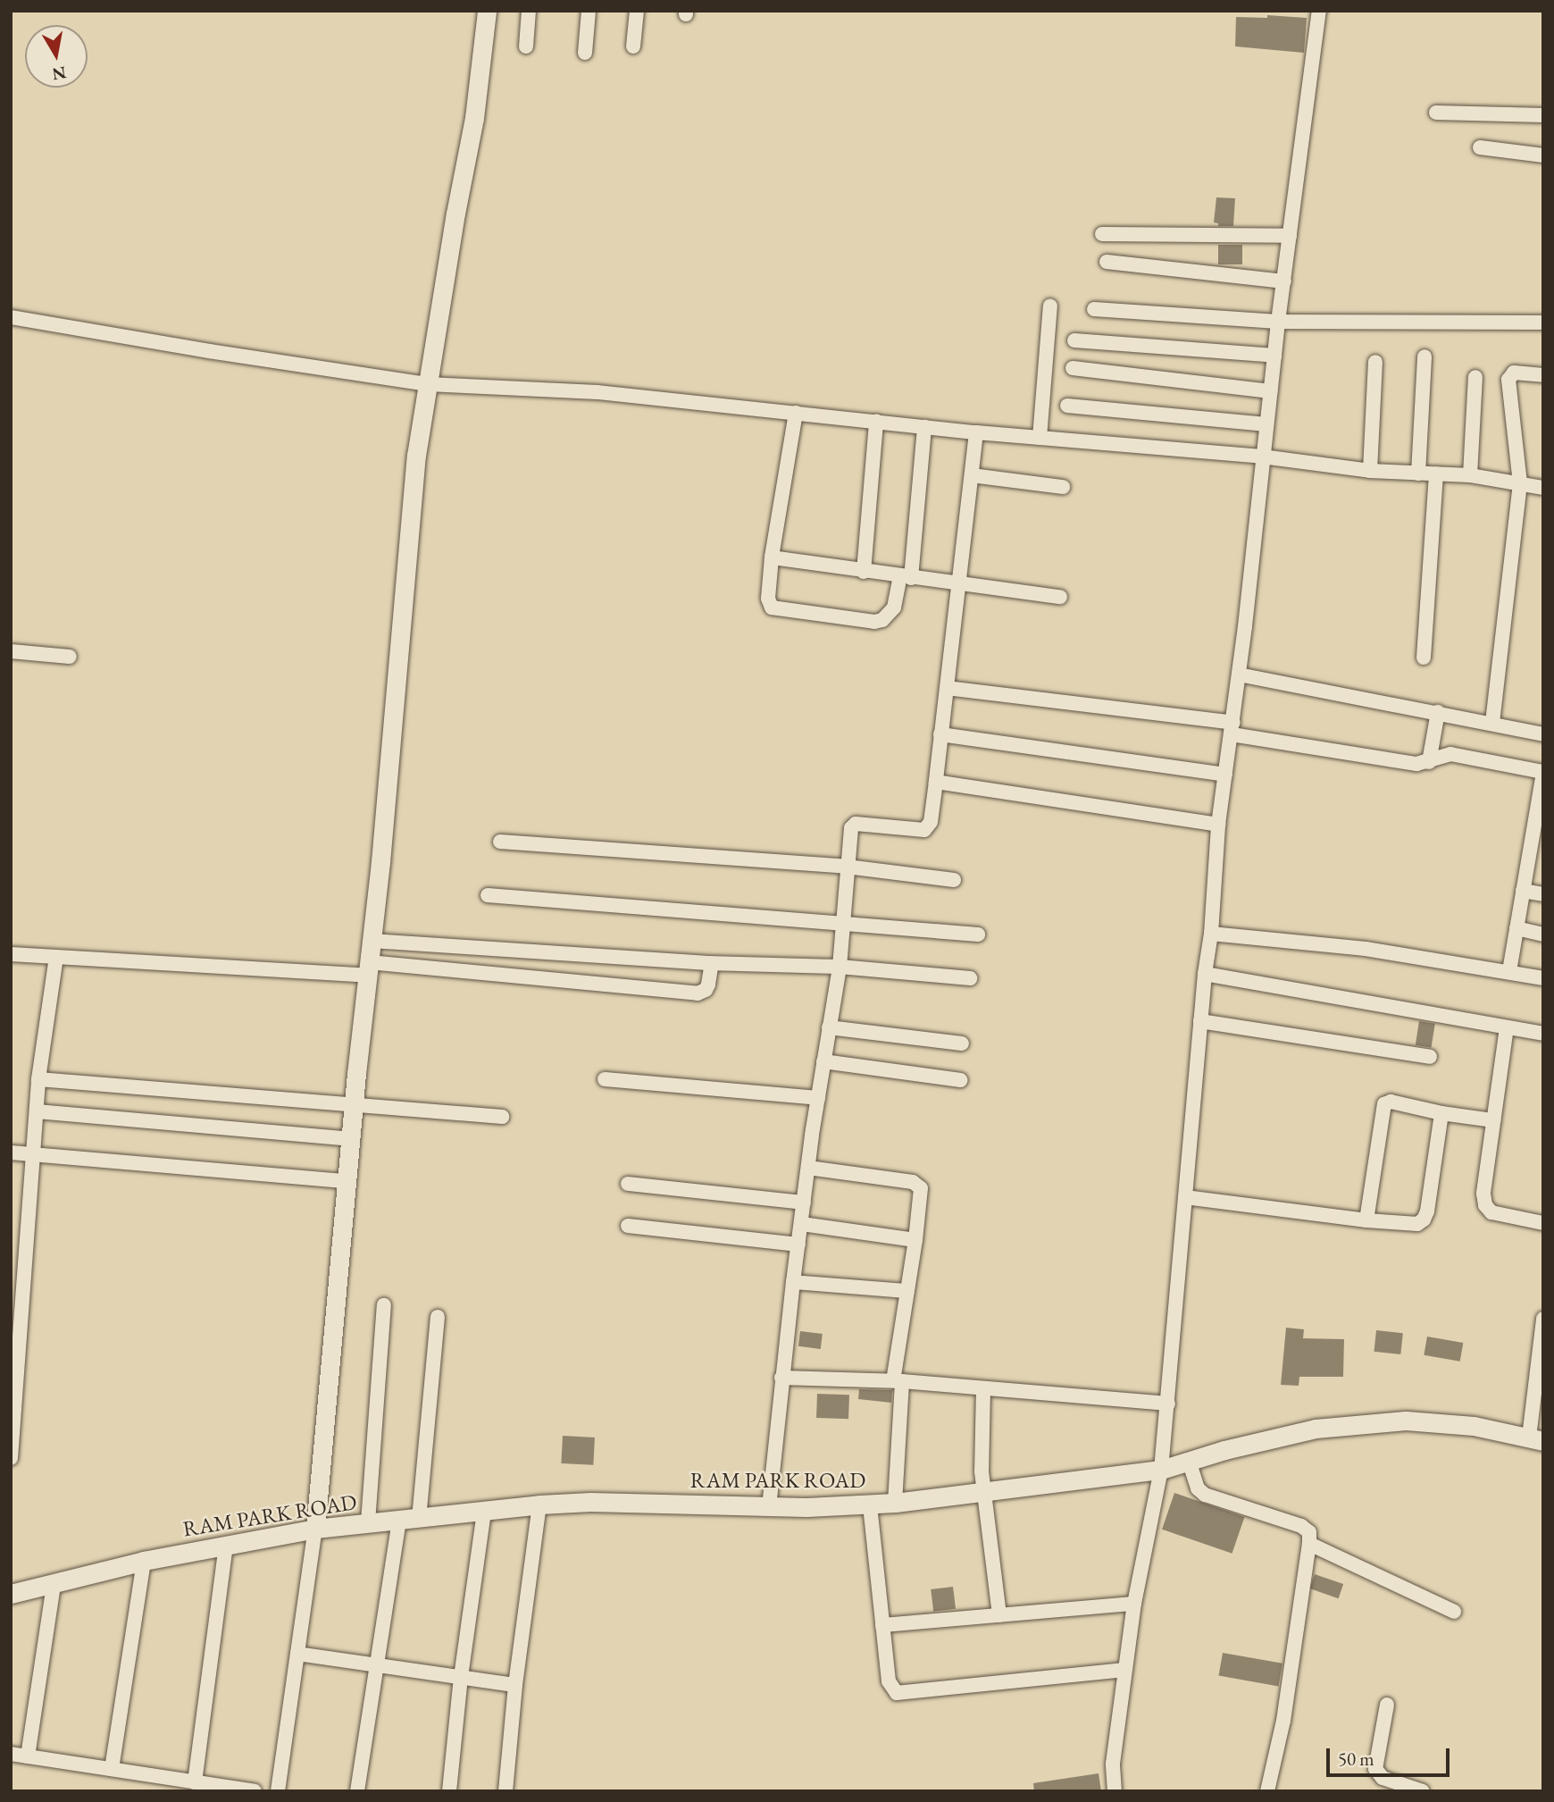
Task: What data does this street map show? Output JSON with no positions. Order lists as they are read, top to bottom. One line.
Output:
{"streets":{"street":["RAM PARK ROAD"]},"scale_bar":"50 m","north":"bottom"}
